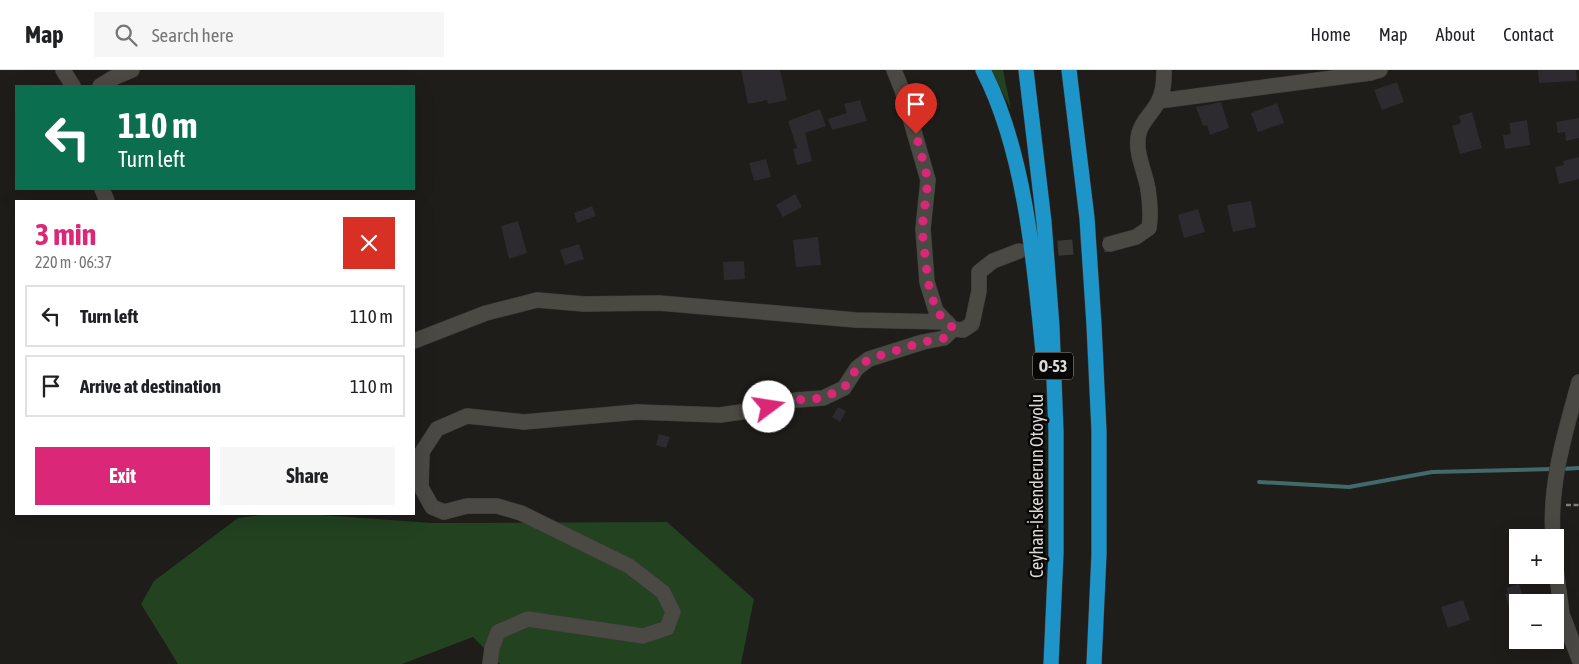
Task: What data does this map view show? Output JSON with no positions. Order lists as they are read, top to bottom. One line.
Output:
{"streets":{"highway":["O-53","Ceyhan-İskenderun Otoyolu"]},"page":{"header":"Map","search":"Search here","nav":["Home","Map","About","Contact"],"turn":["110 m","Turn left"],"heading":["3 min","220 m · 06:37"],"list":[{"name":"Turn left","value":"110 m"},{"name":"Arrive at destination","value":"110 m"}],"buttons":["Exit","Share"],"map_buttons":["+","−"]}}
